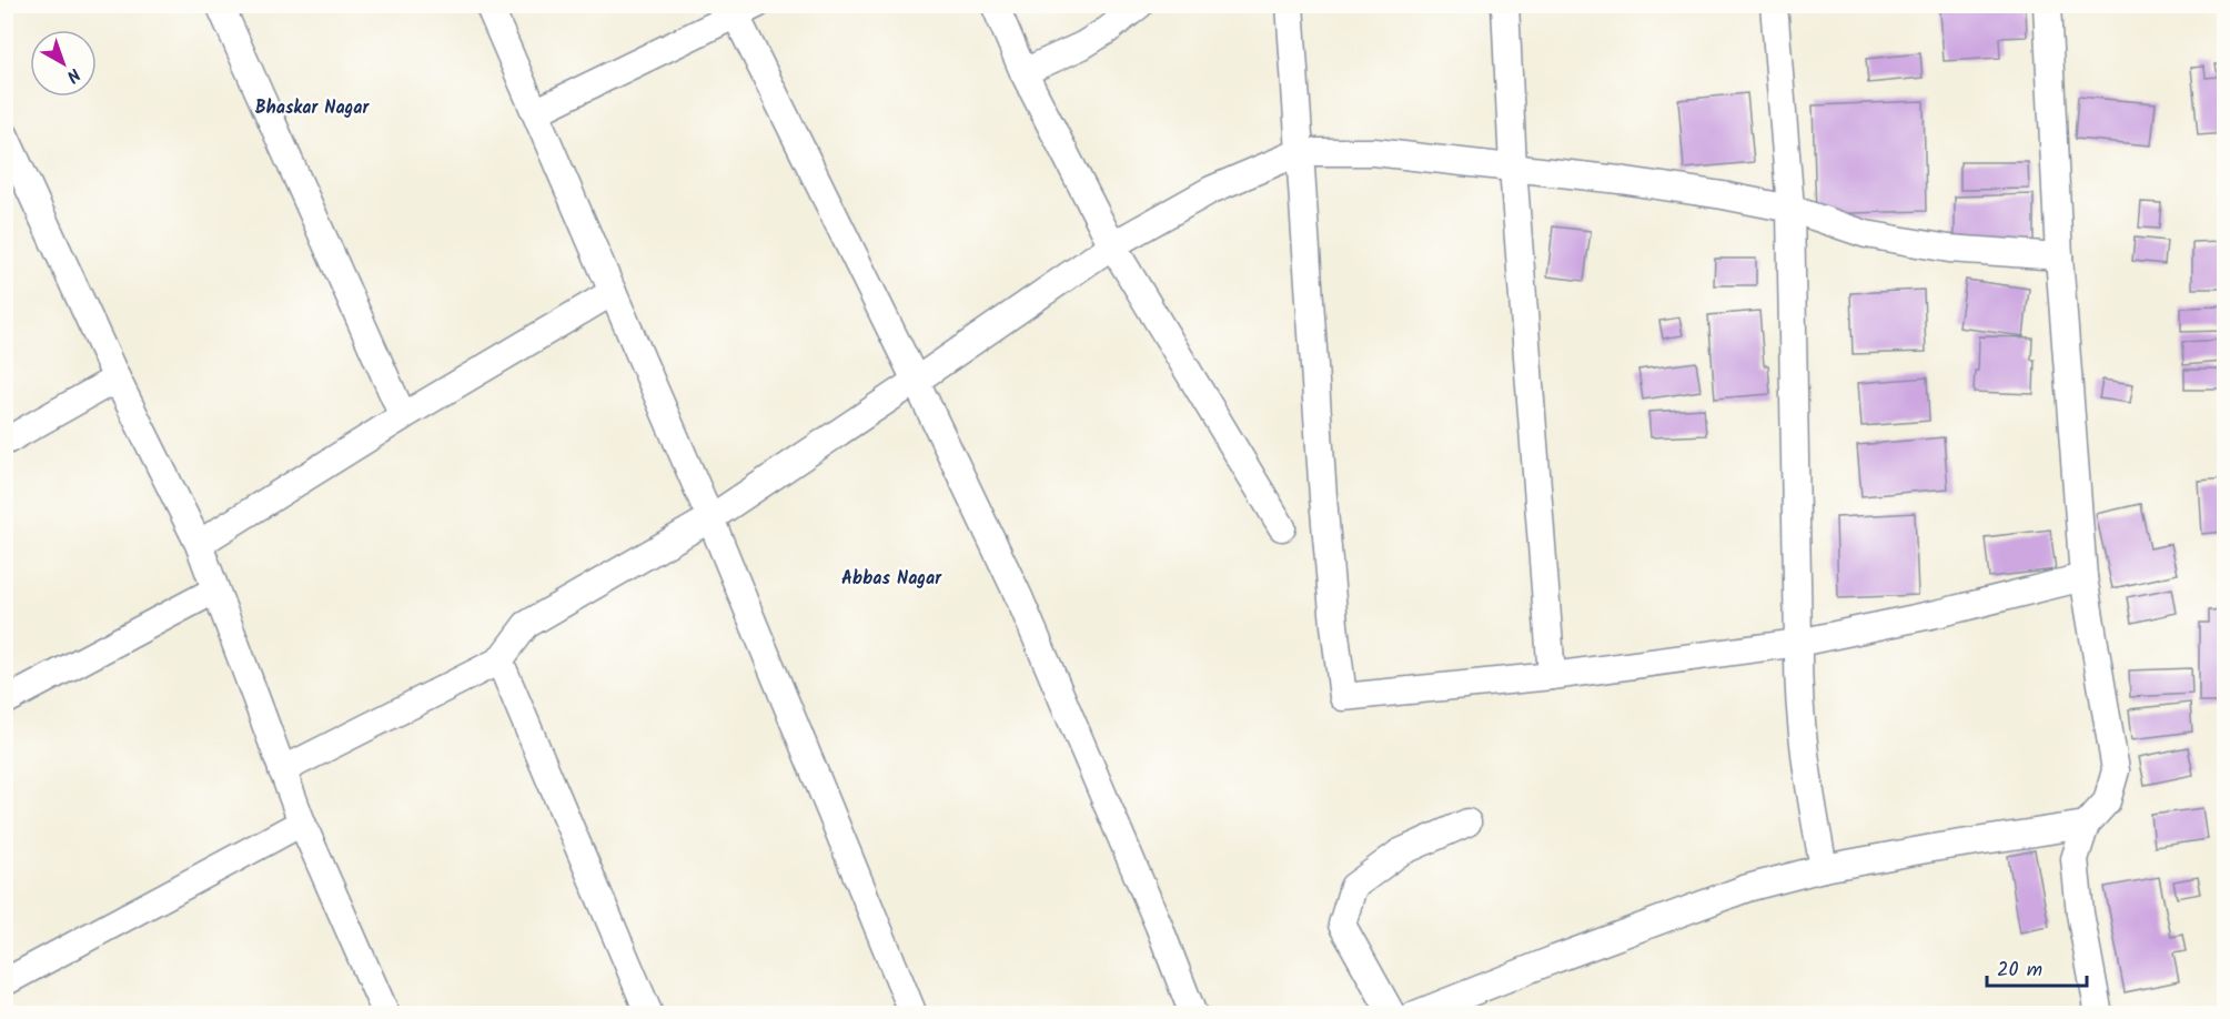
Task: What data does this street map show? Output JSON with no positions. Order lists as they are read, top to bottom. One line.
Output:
{"districts":["Bhaskar Nagar","Abbas Nagar"],"scale_bar":"20 m","north":"bottom right"}
